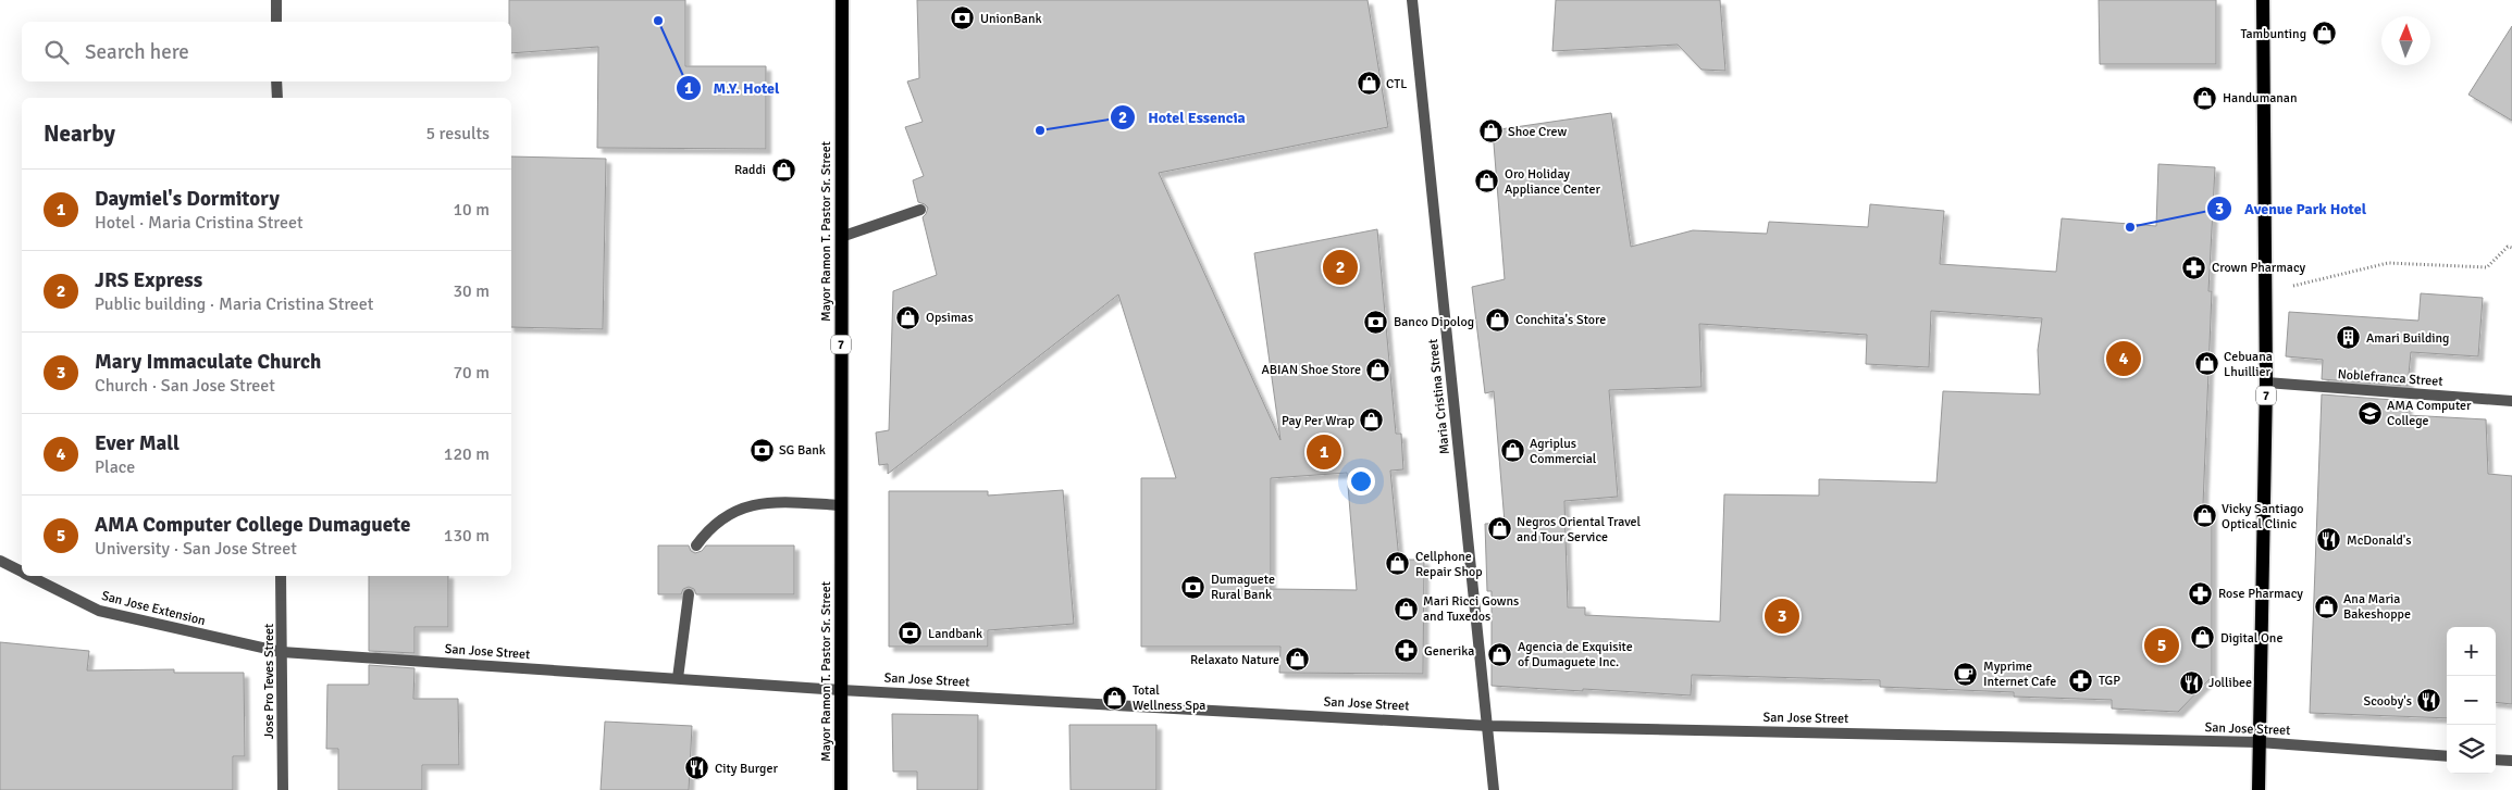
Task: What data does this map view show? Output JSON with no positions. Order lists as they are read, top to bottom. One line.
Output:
{"streets":{"main road":["Mayor Ramon T. Pastor Sr. Street","7"],"street":["Noblefranca Street","Maria Cristina Street","San Jose Extension","San Jose Street","Jose Pro Teves Street"]},"crossings":[["Mayor Ramon T. Pastor Sr. Street","San Jose Street"],["7","Noblefranca Street"],["7","San Jose Street"],["Maria Cristina Street","San Jose Street"],["San Jose Extension","San Jose Street"],["San Jose Extension","Jose Pro Teves Street"],["San Jose Street","Jose Pro Teves Street"]],"places":{"bank":["UnionBank","Banco Dipolog","SG Bank","Dumaguete Rural Bank","Landbank"],"other":["M.Y. Hotel","Hotel Essencia","Avenue Park Hotel"],"shop":["Tambunting","CTL","Handumanan","Shoe Crew","Raddi","Oro Holiday Appliance Center","Opsimas","Conchita's Store","Cebuana Lhuillier","ABIAN Shoe Store","Pay Per Wrap","Agriplus Commercial","Vicky Santiago Optical Clinic","Negros Oriental Travel and Tour Service","Cellphone Repair Shop","Ana Maria Bakeshoppe","Mari Ricci Gowns and Tuxedos","Digital One","Agencia de Exquisite of Dumaguete Inc.","Relaxato Nature","Total Wellness Spa"],"pharmacy":["Crown Pharmacy","Rose Pharmacy","Generika","TGP"],"building":["Amari Building"],"school or university":["AMA Computer College"],"restaurant":["McDonald's","Jollibee","Scooby's","City Burger"],"cafe":["Myprime Internet Cafe"]},"north":"top","page":{"search":"Search here","heading":["Nearby","5 results"],"list":[{"mark":"1","name":"Daymiel's Dormitory","note":"Hotel · Maria Cristina Street","value":"10 m"},{"mark":"2","name":"JRS Express","note":"Public building · Maria Cristina Street","value":"30 m"},{"mark":"3","name":"Mary Immaculate Church","note":"Church · San Jose Street","value":"70 m"},{"mark":"4","name":"Ever Mall","note":"Place","value":"120 m"},{"mark":"5","name":"AMA Computer College Dumaguete","note":"University · San Jose Street","value":"130 m"}],"pins":["2","4","1","3","5"],"map_buttons":["+","−"]}}
